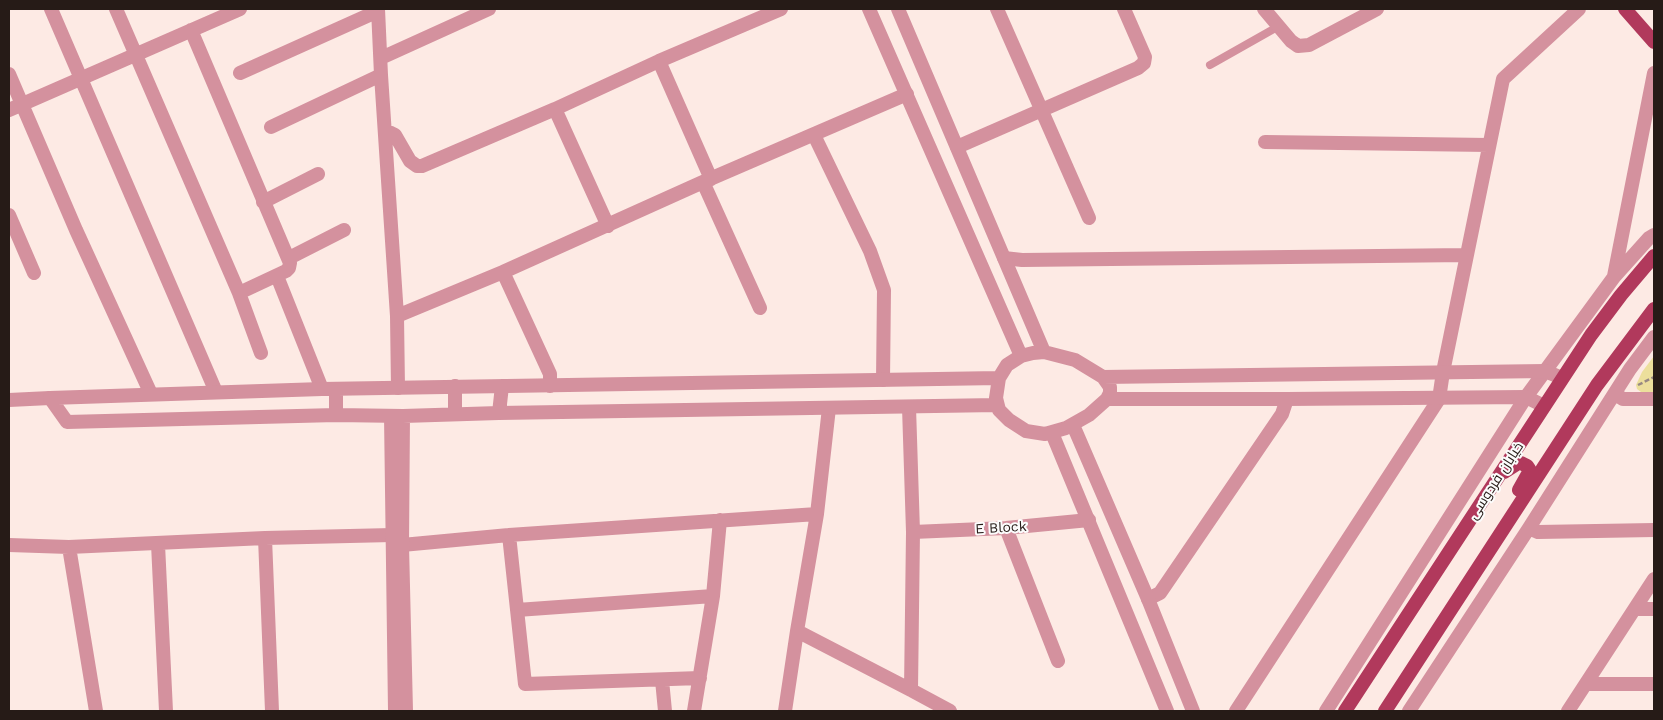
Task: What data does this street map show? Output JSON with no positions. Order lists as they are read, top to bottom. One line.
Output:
{"streets":{"main road":["خیابان فردوسی"],"street":["E Block"]}}
